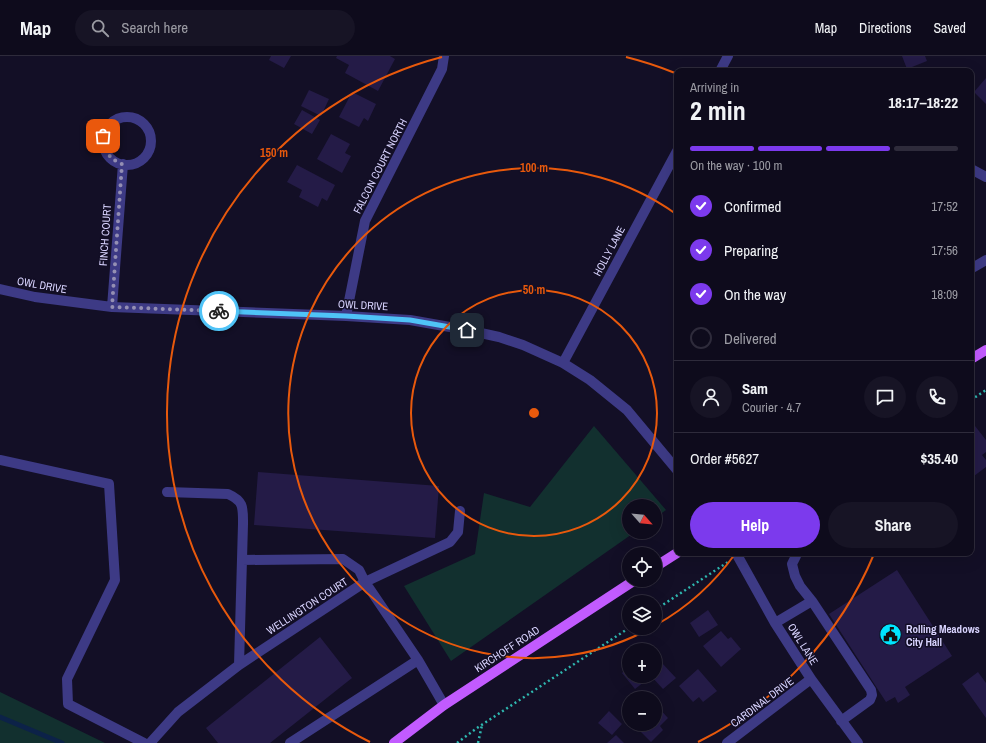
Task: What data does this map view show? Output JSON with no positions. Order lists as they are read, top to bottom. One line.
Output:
{"streets":{"main road":["KIRCHOFF ROAD"],"street":["FALCON COURT NORTH","FINCH COURT","HOLLY LANE","OWL DRIVE","WELLINGTON COURT","OWL LANE","CARDINAL DRIVE"]},"crossings":[["FALCON COURT NORTH","OWL DRIVE"],["FINCH COURT","OWL DRIVE"],["HOLLY LANE","OWL DRIVE"],["WELLINGTON COURT","KIRCHOFF ROAD"],["OWL LANE","CARDINAL DRIVE"]],"places":{"public building":["Rolling Meadows City Hall"]},"north":"bottom right","page":{"header":"Map","search":"Search here","nav":["Map","Directions","Saved"],"heading":["2 min","Arriving in","18:17–18:22"],"panel":["Sam","Courier · 4.7","Order #5627","$35.40"],"bar":"On the way · 100 m","list":[["Confirmed","17:52"],["Preparing","17:56"],["On the way","18:09"],"Delivered"],"buttons":["Help","Share"],"map_buttons":["+","−"]},"rings":["150 m","100 m","50 m"]}
